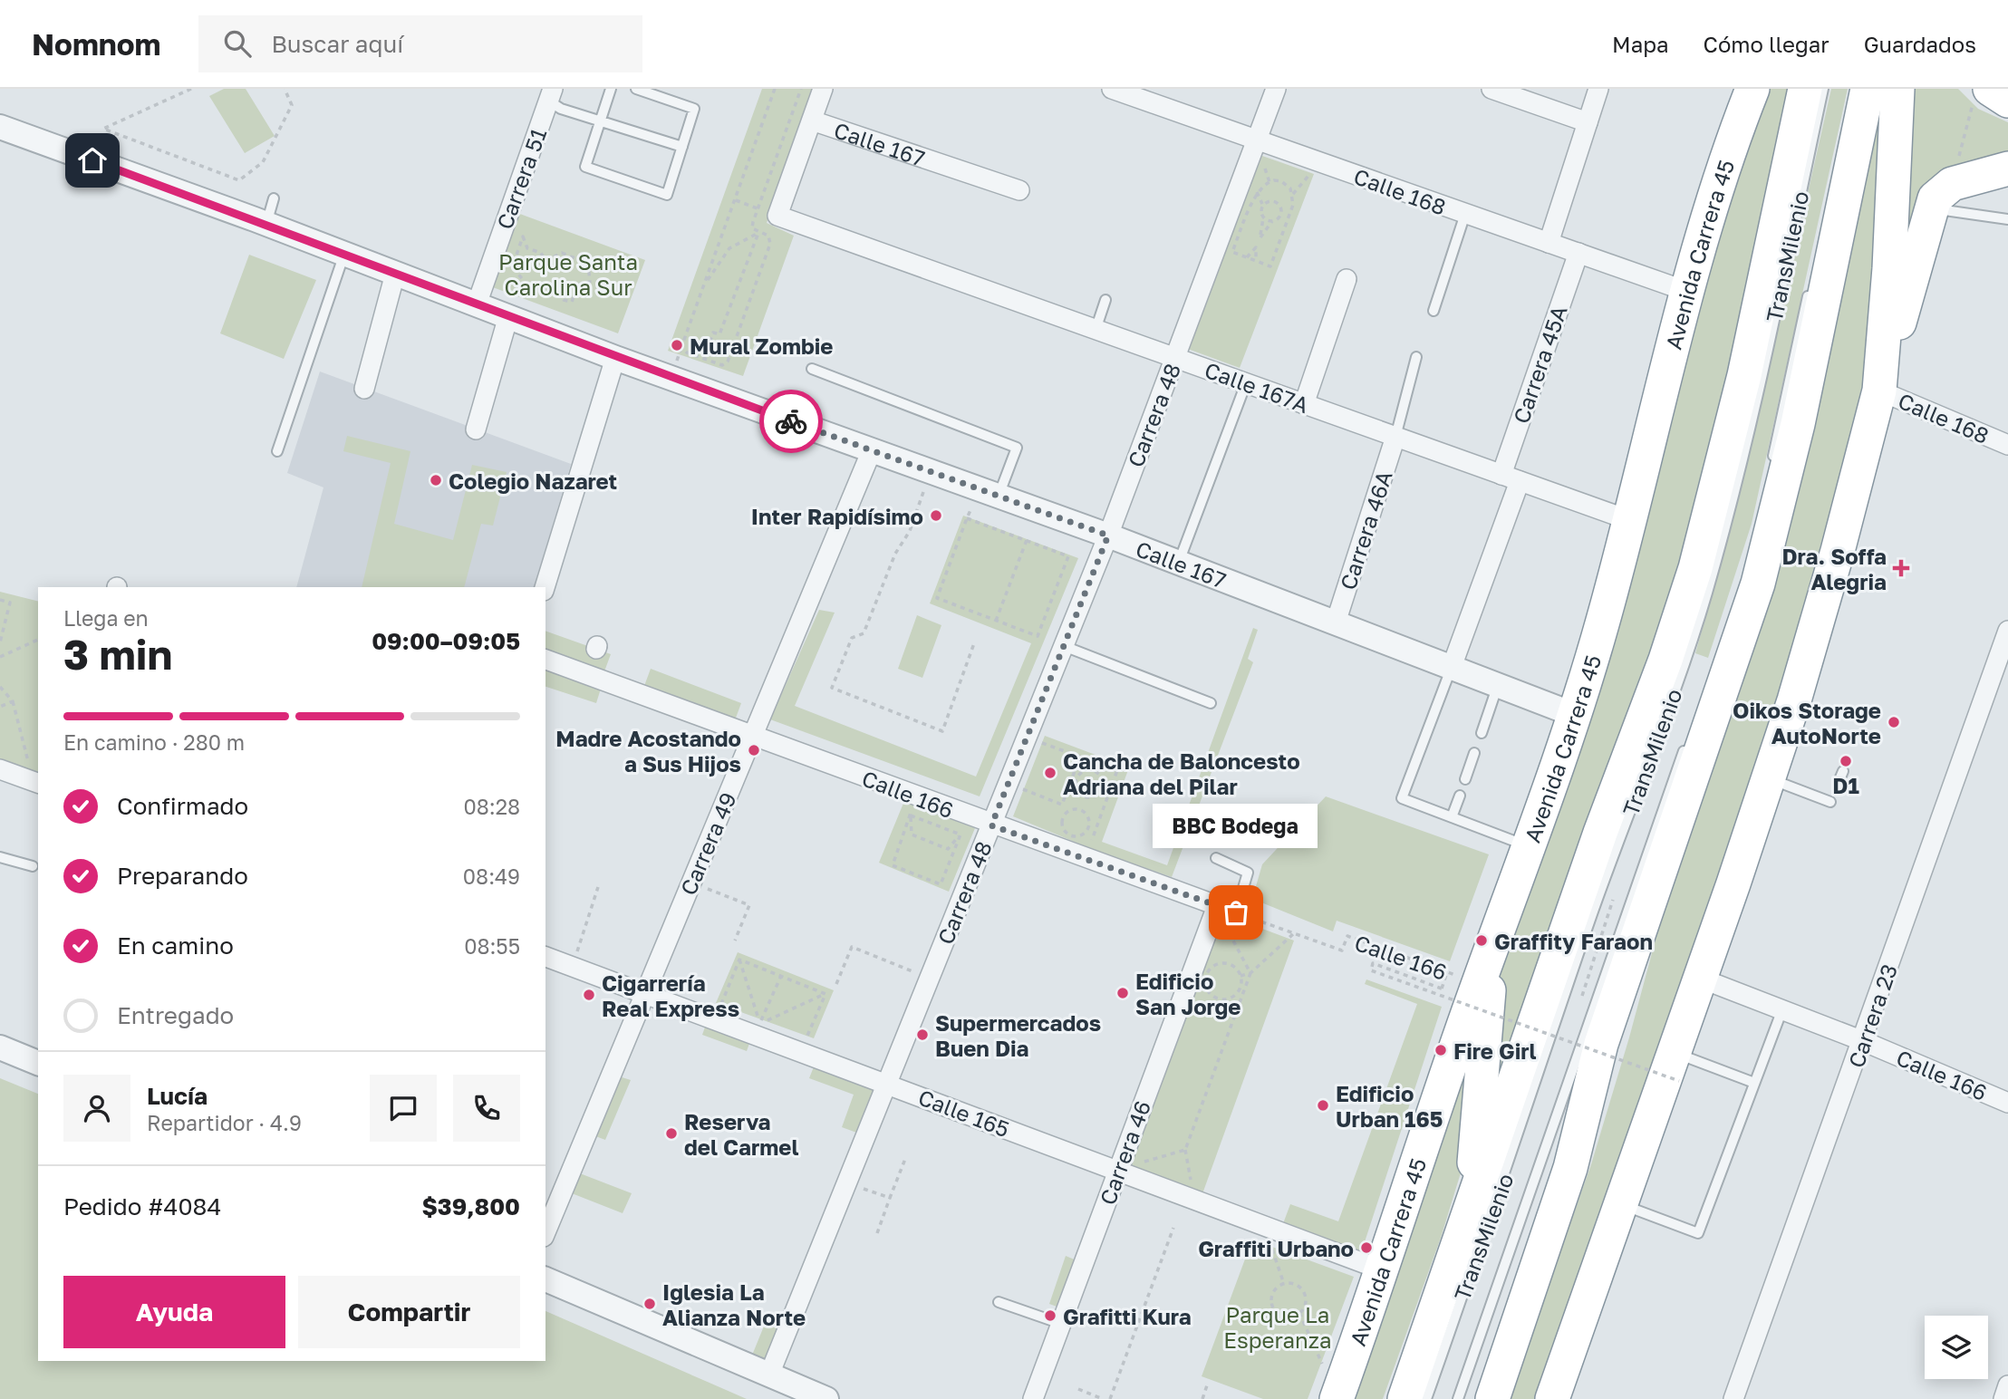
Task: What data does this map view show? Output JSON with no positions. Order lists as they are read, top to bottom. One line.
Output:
{"streets":{"highway":["Avenida Carrera 45"],"street":["Calle 167","Carrera 51","Calle 168","Carrera 45A","Calle 167A","Carrera 48","Carrera 46A","Calle 166","Carrera 49","Carrera 23","Calle 165","Carrera 46"],"lane":["TransMilenio"]},"crossings":[["Calle 167","Carrera 51"],["Calle 167","Avenida Carrera 45"],["Calle 167","Calle 167A"],["Calle 167","Carrera 48"],["Calle 167","Carrera 46A"],["Calle 167","Carrera 49"],["Calle 168","Avenida Carrera 45"],["Calle 168","Carrera 45A"],["Calle 168","Carrera 48"],["Avenida Carrera 45","Calle 167A"],["Avenida Carrera 45","Calle 166"],["Avenida Carrera 45","Calle 165"],["Carrera 45A","Calle 167A"],["Calle 167A","Carrera 48"],["Calle 167A","Carrera 46A"],["Carrera 48","Calle 166"],["Carrera 48","Calle 165"],["Calle 166","Carrera 49"],["Calle 166","Carrera 23"],["Calle 166","Carrera 46"],["Carrera 49","Calle 165"],["Calle 165","Carrera 46"]],"parks":["Parque Santa Carolina Sur","Parque La Esperanza"],"places":{"other":["Mural Zombie","Colegio Nazaret","Inter Rapidísimo","Oikos Storage AutoNorte","Madre Acostando a Sus Hijos","D1","Cancha de Baloncesto Adriana del Pilar","BBC Bodega","Graffity Faraon","Edificio San Jorge","Cigarrería Real Express","Supermercados Buen Dia","Fire Girl","Edificio Urban 165","Reserva del Carmel","Graffiti Urbano","Iglesia La Alianza Norte","Grafitti Kura"],"health":["Dra. Soffa Alegria"]},"page":{"header":"Nomnom","search":"Buscar aquí","nav":["Mapa","Cómo llegar","Guardados"],"heading":["3 min","Llega en","09:00–09:05"],"panel":["Lucía","Repartidor · 4.9","Pedido #4084","$39,800"],"bar":"En camino · 280 m","list":[["Confirmado","08:28"],["Preparando","08:49"],["En camino","08:55"],"Entregado"],"bubble":"BBC Bodega","buttons":["Ayuda","Compartir"]}}
